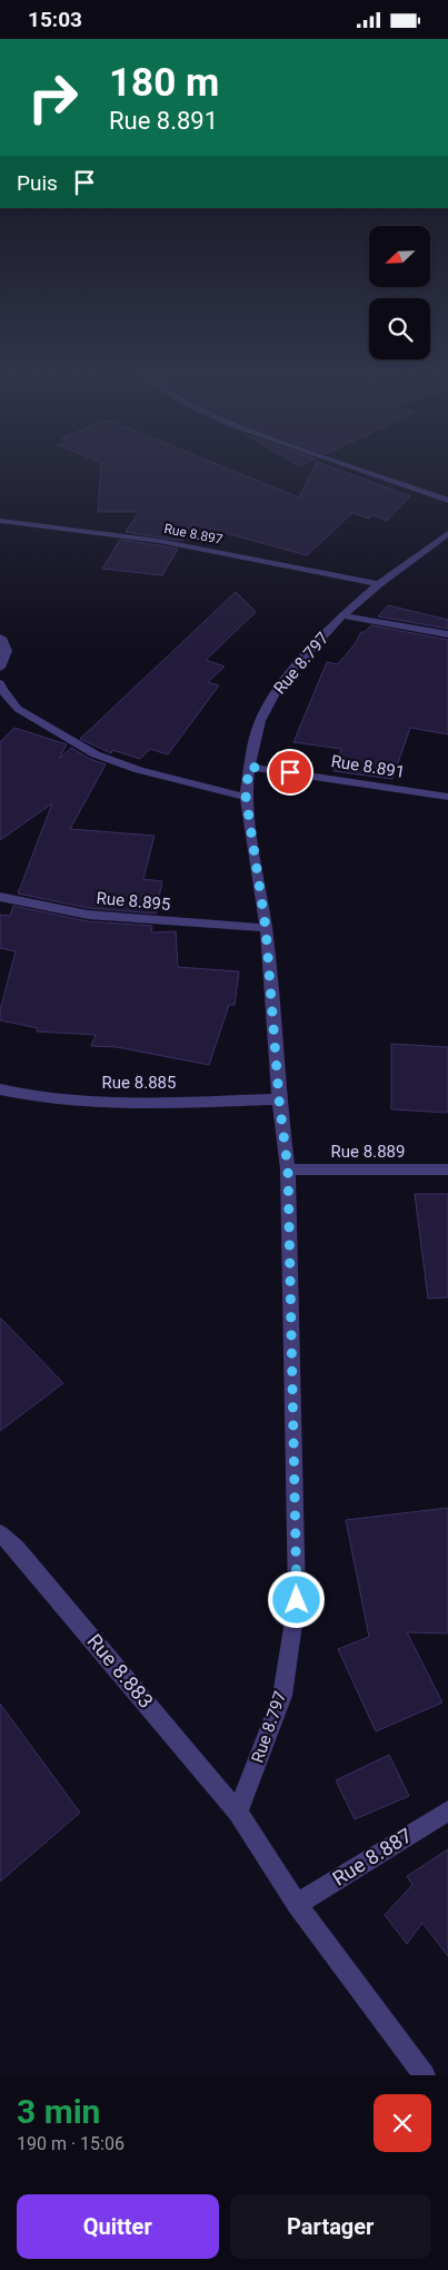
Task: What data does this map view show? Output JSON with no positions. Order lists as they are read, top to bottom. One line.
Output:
{"streets":{"street":["Rue 8.897","Rue 8.797","Rue 8.891","Rue 8.895","Rue 8.885","Rue 8.889","Rue 8.883","Rue 8.887"]},"crossings":[["Rue 8.897","Rue 8.797"],["Rue 8.797","Rue 8.891"],["Rue 8.797","Rue 8.895"],["Rue 8.797","Rue 8.885"],["Rue 8.797","Rue 8.889"],["Rue 8.797","Rue 8.883"]],"north":"bottom left","page":{"status":"15:03","turn":["180 m","Rue 8.891"],"then":"Puis","heading":["3 min","190 m · 15:06"],"buttons":["Quitter","Partager"]}}
